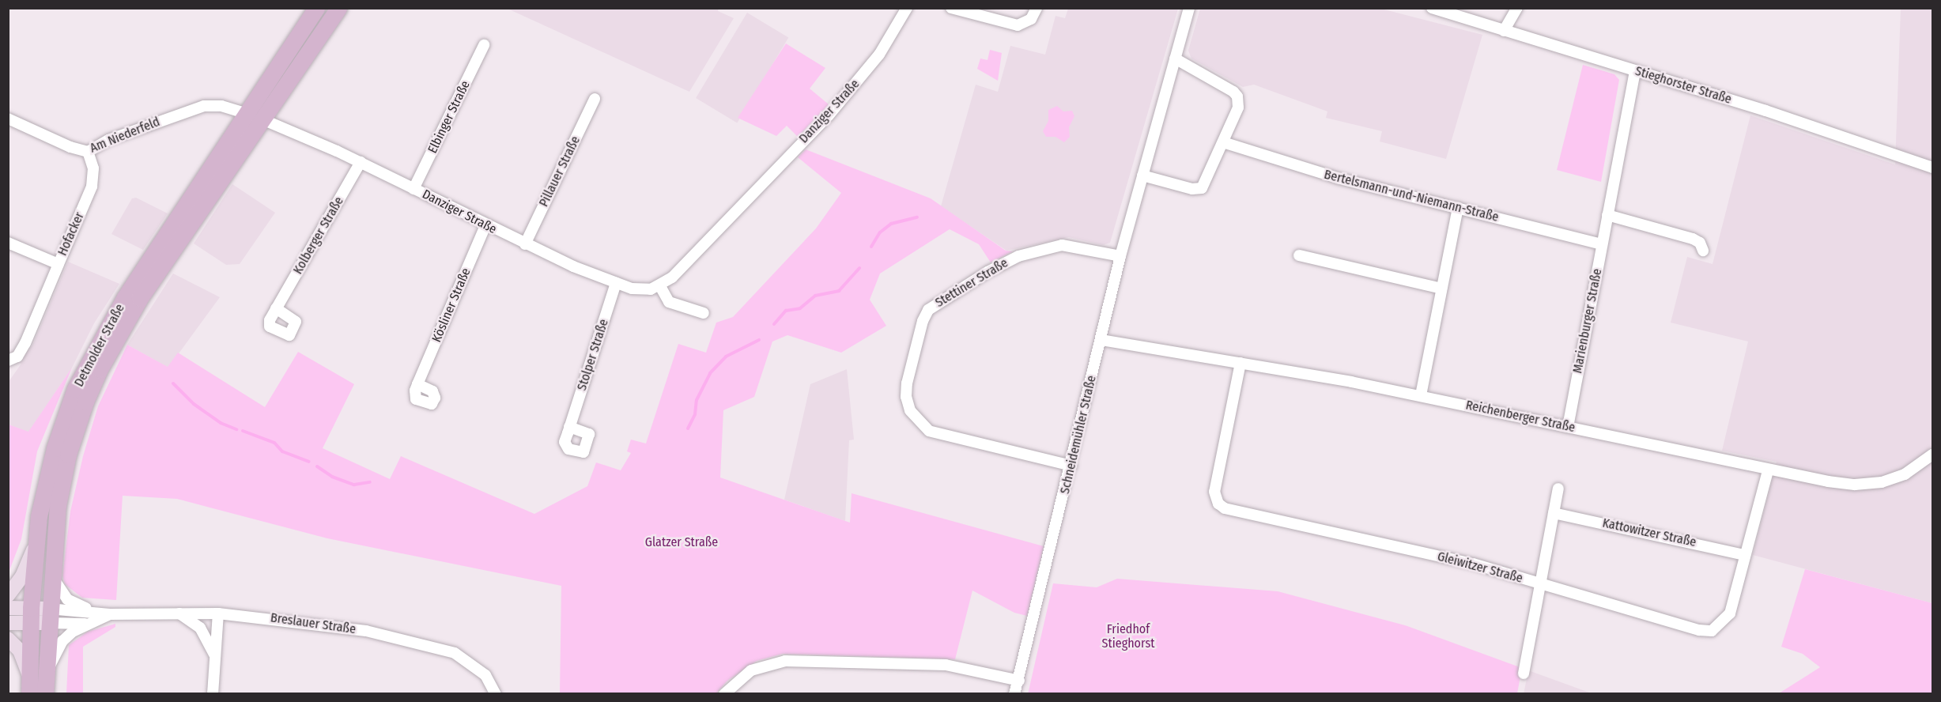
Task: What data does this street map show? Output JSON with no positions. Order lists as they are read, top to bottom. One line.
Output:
{"streets":{"main road":["Detmolder Straße"],"street":["Stieghorster Straße","Danziger Straße","Elbinger Straße","Am Niederfeld","Pillauer Straße","Bertelsmann-und-Niemann-Straße","Hofacker","Kolberger Straße","Stettiner Straße","Kösliner Straße","Marienburger Straße","Stolper Straße","Reichenberger Straße","Schneidemühler Straße","Kattowitzer Straße","Gleiwitzer Straße","Breslauer Straße"]},"crossings":[["Stieghorster Straße","Marienburger Straße"],["Danziger Straße","Elbinger Straße"],["Danziger Straße","Pillauer Straße"],["Danziger Straße","Kolberger Straße"],["Danziger Straße","Kösliner Straße"],["Danziger Straße","Detmolder Straße"],["Danziger Straße","Stolper Straße"],["Am Niederfeld","Hofacker"],["Am Niederfeld","Detmolder Straße"],["Bertelsmann-und-Niemann-Straße","Marienburger Straße"],["Stettiner Straße","Schneidemühler Straße"],["Marienburger Straße","Reichenberger Straße"],["Detmolder Straße","Breslauer Straße"],["Reichenberger Straße","Schneidemühler Straße"],["Reichenberger Straße","Gleiwitzer Straße"],["Kattowitzer Straße","Gleiwitzer Straße"]],"parks":["Glatzer Straße","Friedhof Stieghorst"]}
